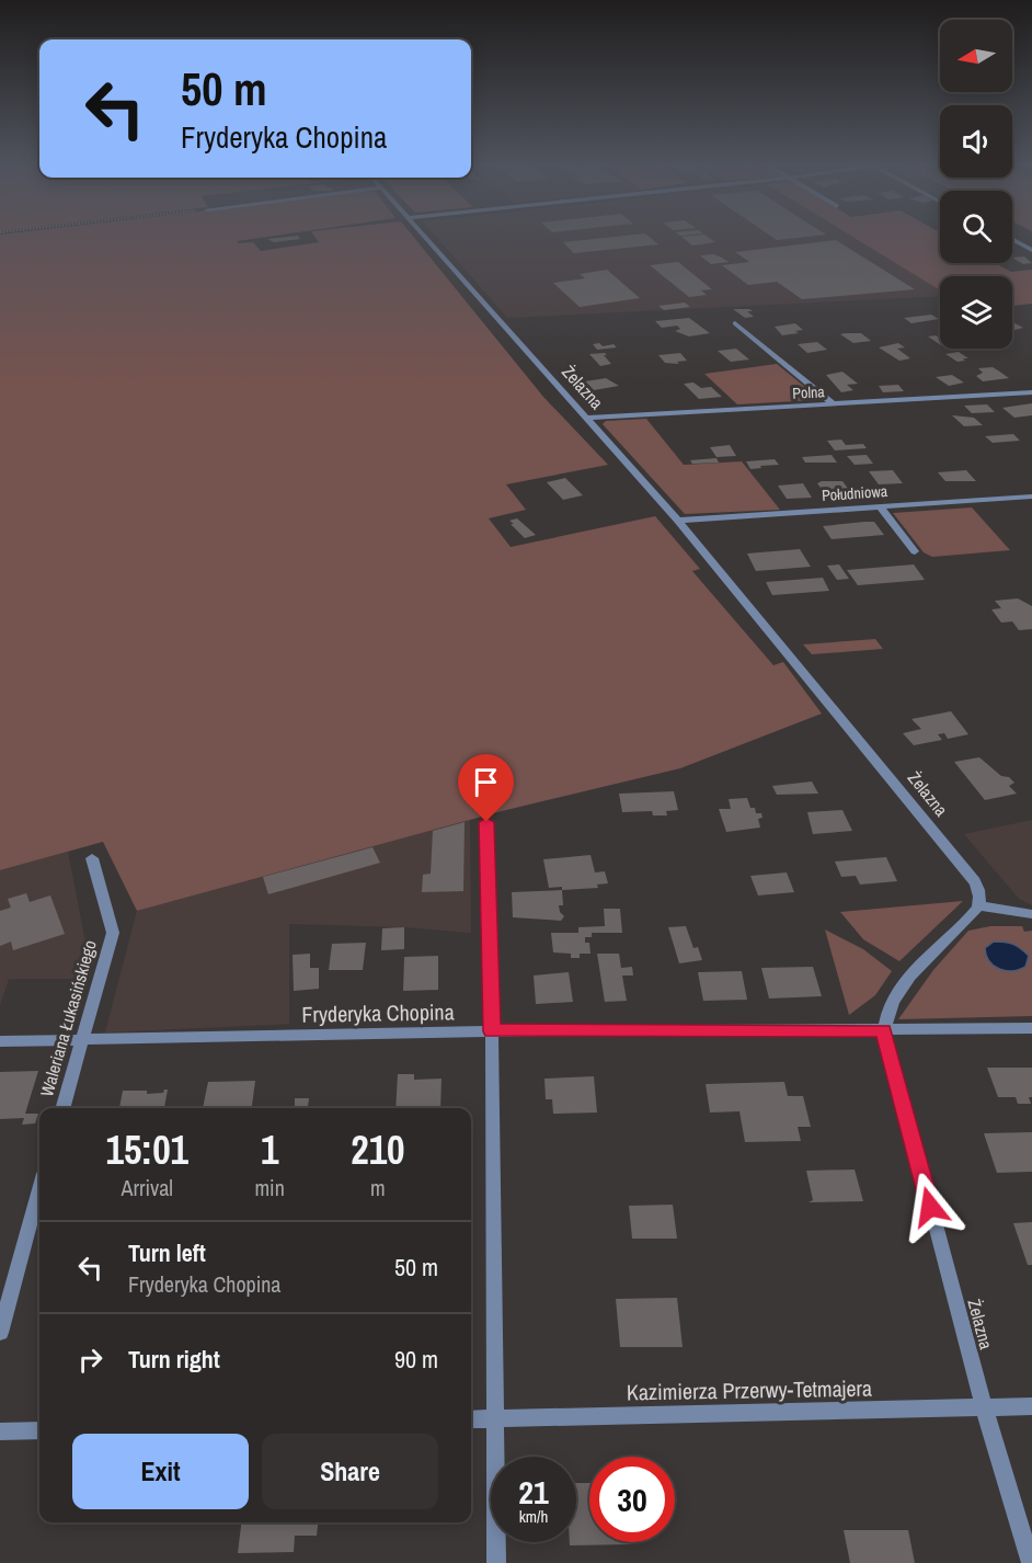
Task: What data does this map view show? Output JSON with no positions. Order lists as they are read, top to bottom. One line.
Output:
{"streets":{"street":["Żelazna","Polna","Południowa","Fryderyka Chopina","Waleriana Łukasińskiego","Kazimierza Przerwy-Tetmajera"]},"crossings":[["Żelazna","Polna"],["Żelazna","Południowa"],["Żelazna","Fryderyka Chopina"],["Żelazna","Kazimierza Przerwy-Tetmajera"],["Fryderyka Chopina","Waleriana Łukasińskiego"]],"north":"left","page":{"turn":["50 m","Fryderyka Chopina"],"eta":["15:01","Arrival","1","min","210","m"],"list":[{"name":"Turn left","note":"Fryderyka Chopina","value":"50 m"},{"name":"Turn right","value":"90 m"}],"buttons":["Exit","Share"],"speed":"21 km/h","limit":"30"}}
